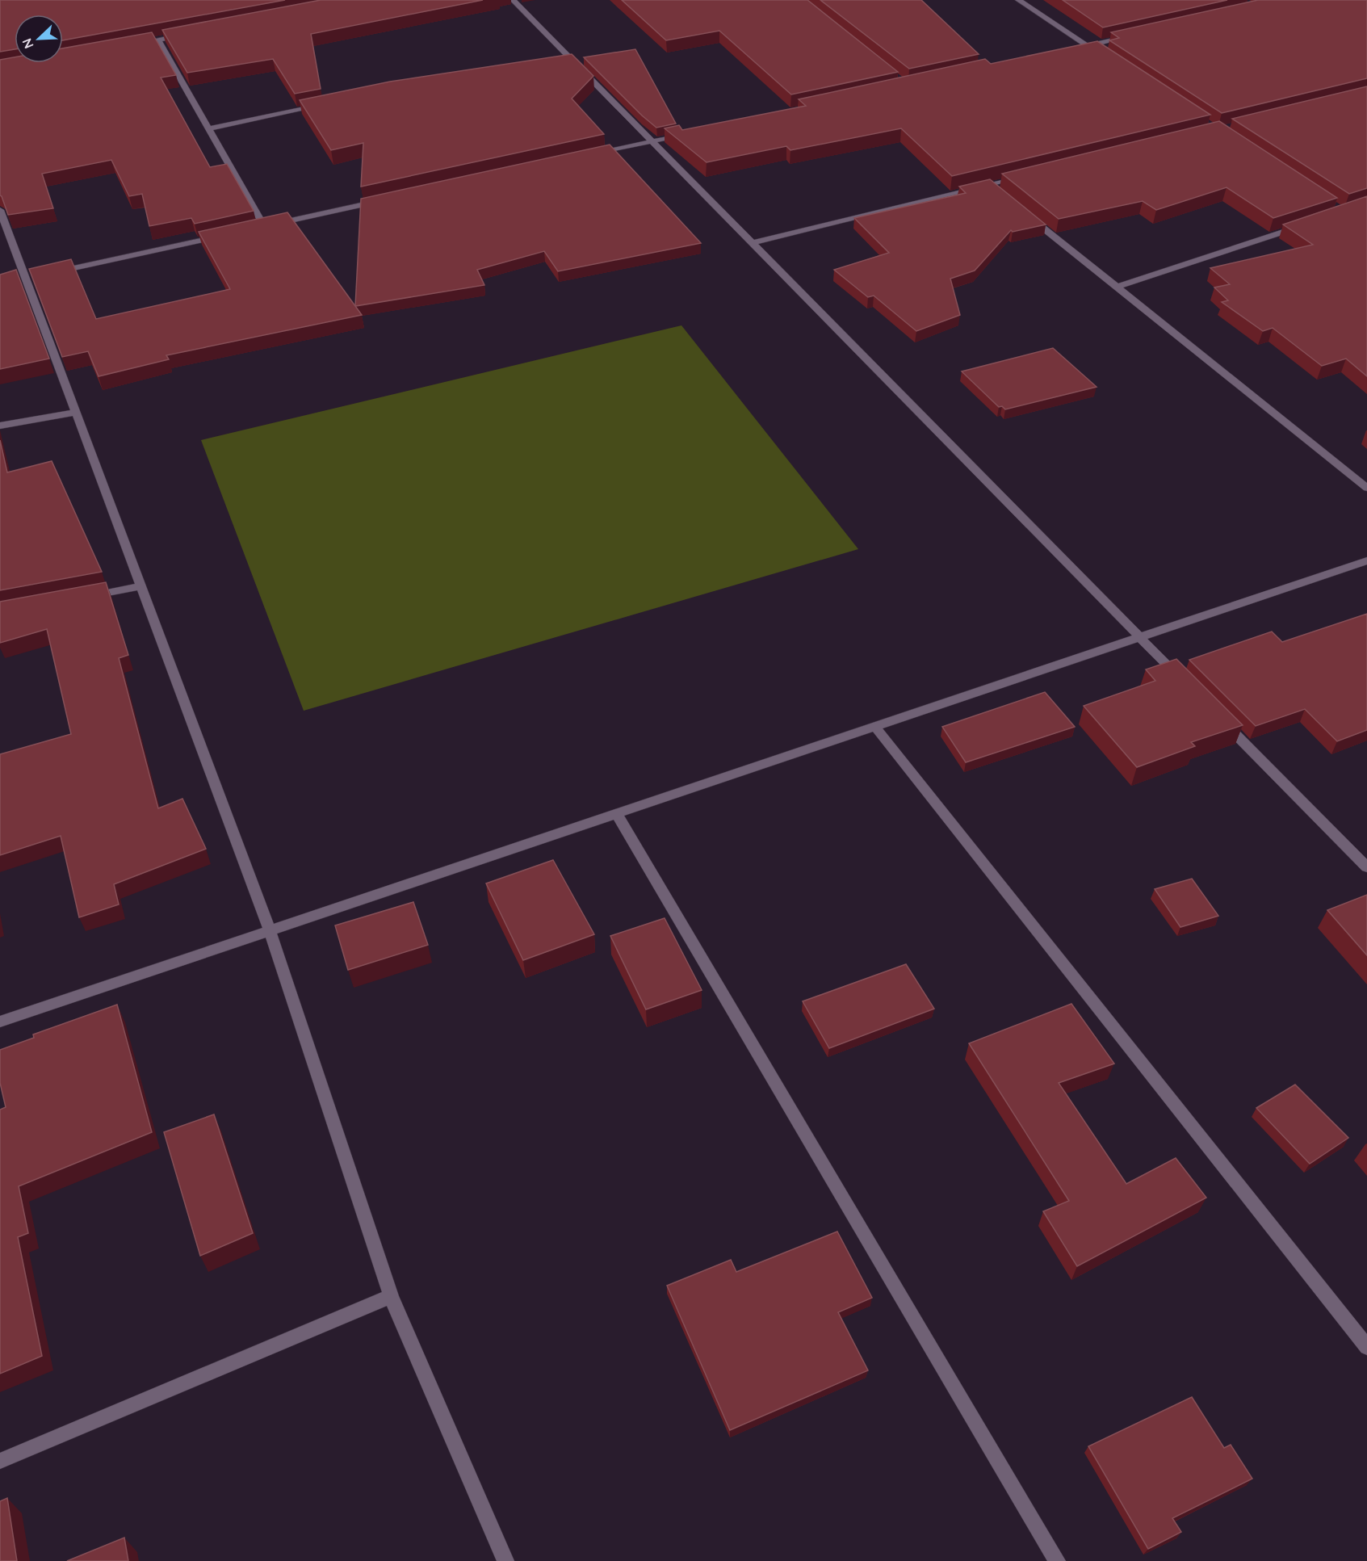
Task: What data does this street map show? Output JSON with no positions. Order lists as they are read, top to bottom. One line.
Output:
{"north":"bottom left"}
